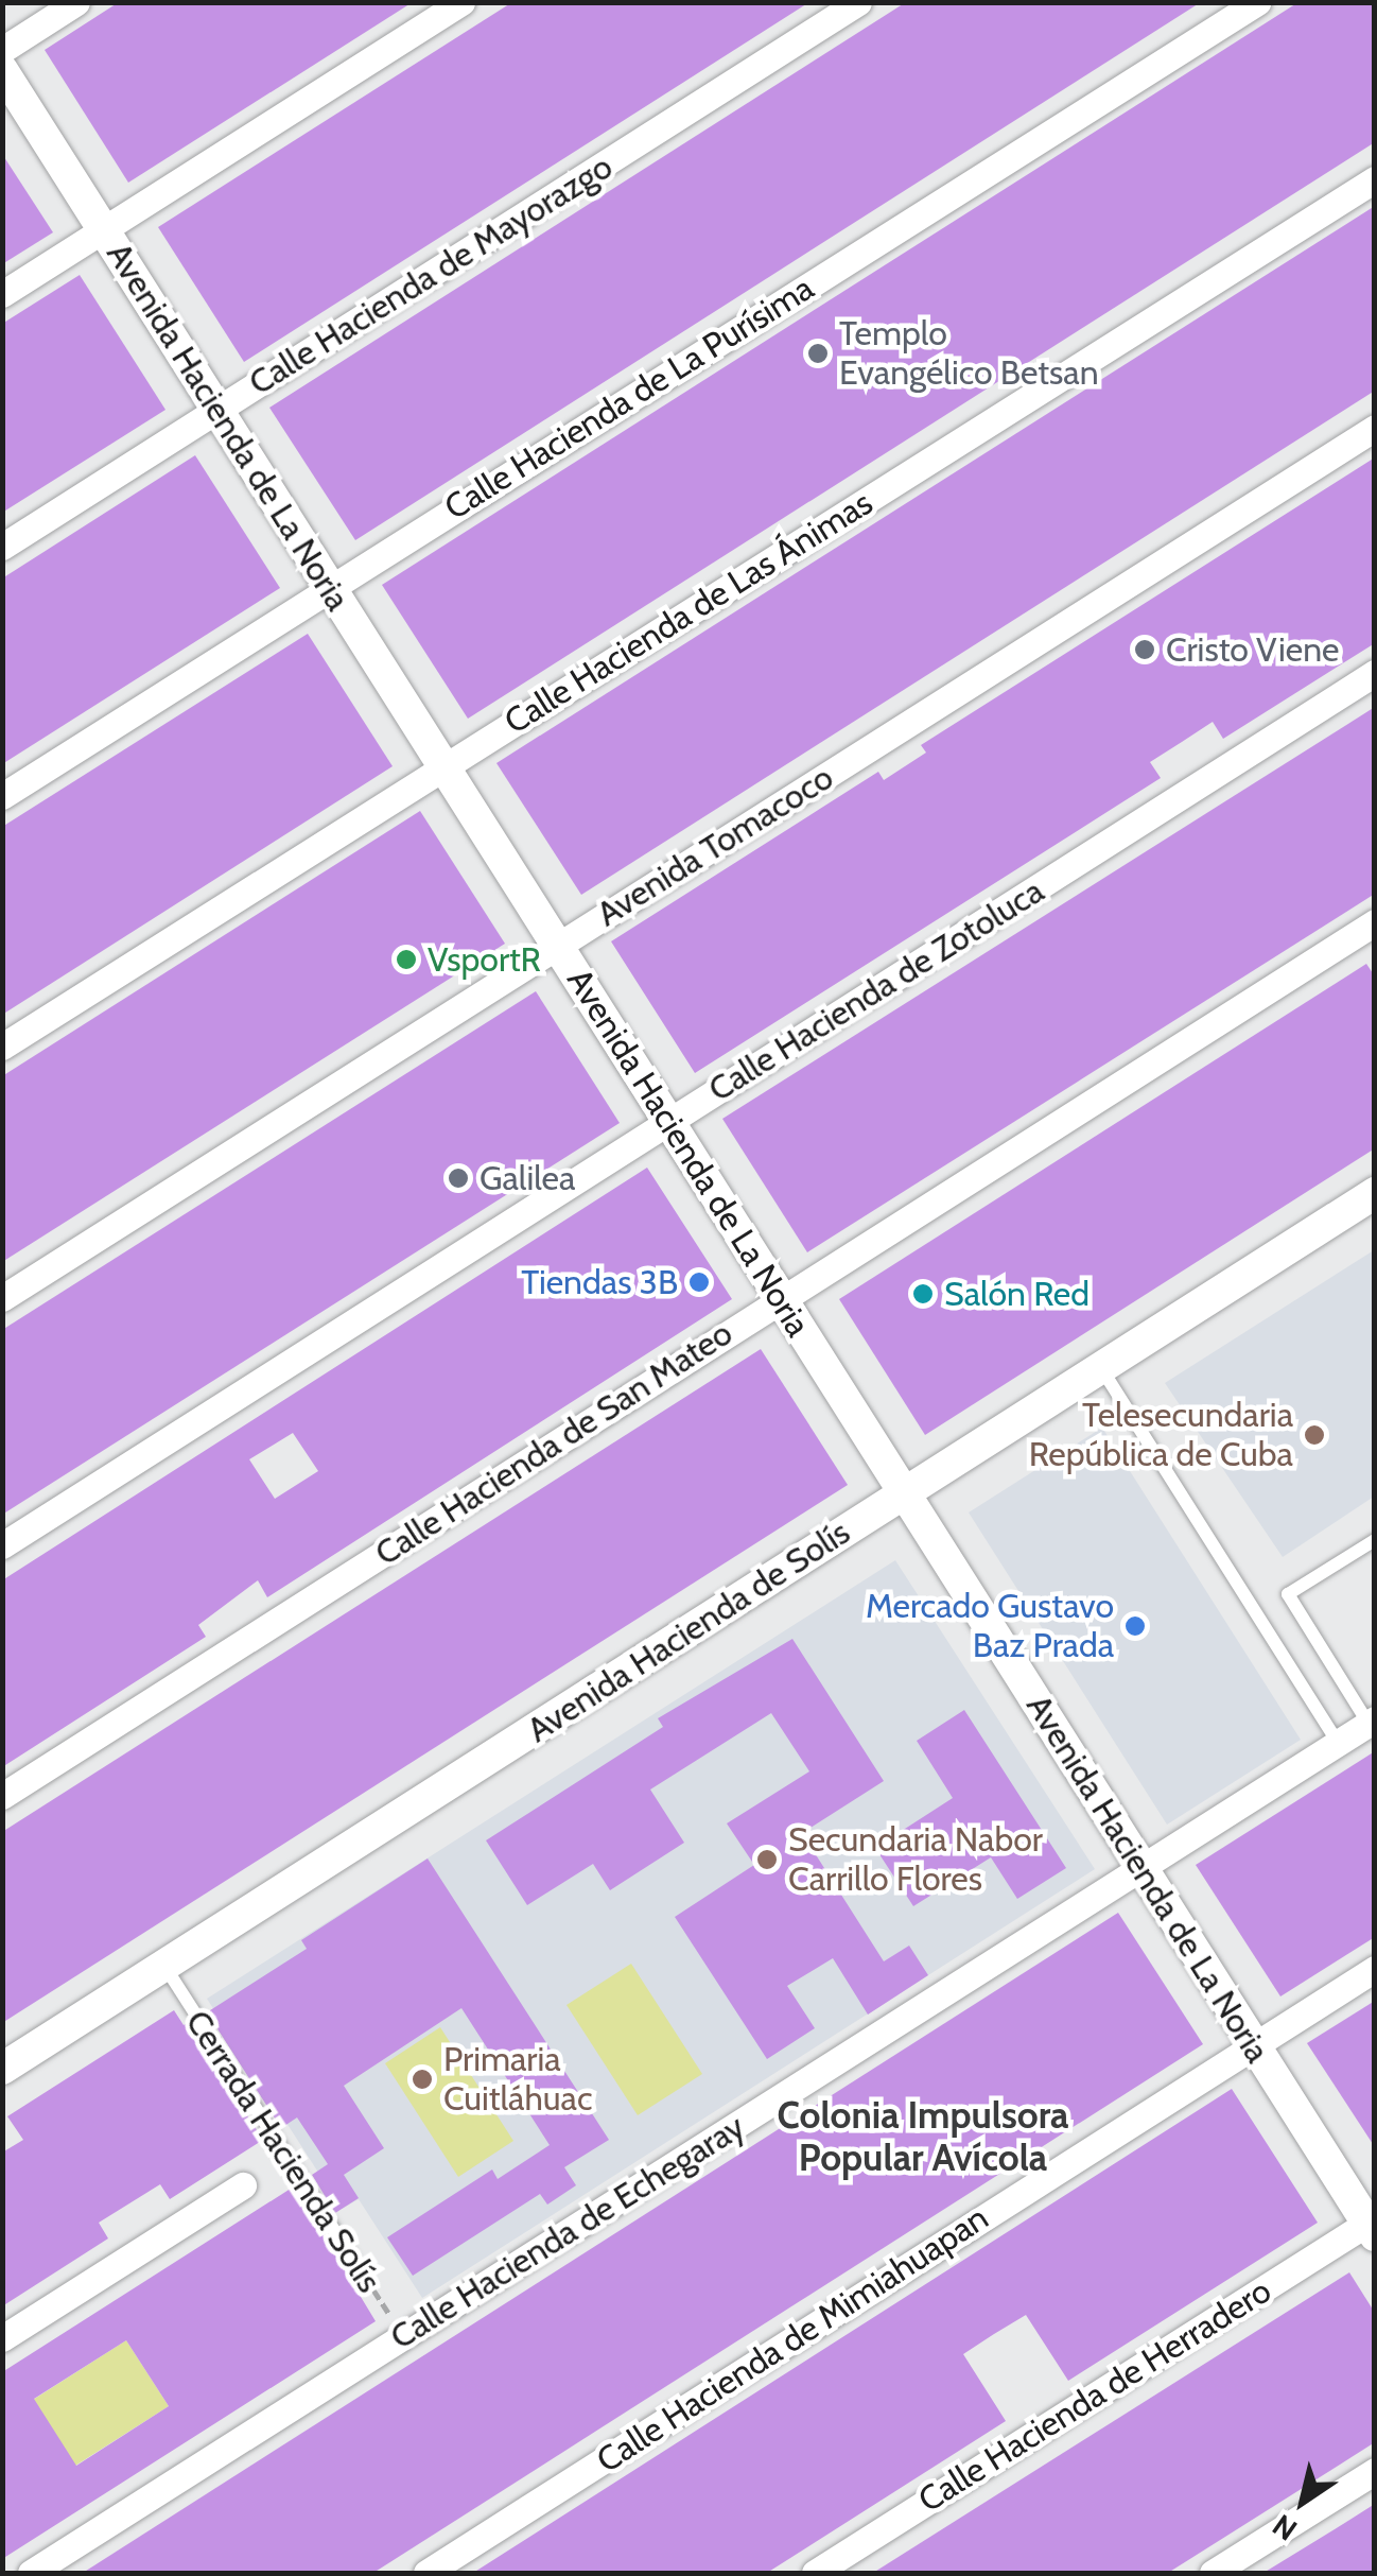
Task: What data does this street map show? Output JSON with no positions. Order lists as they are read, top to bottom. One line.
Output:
{"streets":{"street":["Calle Hacienda de Mayorazgo","Calle Hacienda de La Purísima","Avenida Hacienda de La Noria","Calle Hacienda de Las Ánimas","Avenida Tomacoco","Calle Hacienda de Zotoluca","Calle Hacienda de San Mateo","Avenida Hacienda de Solís","Calle Hacienda de Echegaray","Calle Hacienda de Mimiahuapan","Calle Hacienda de Herradero"],"lane":["Cerrada Hacienda Solís"]},"crossings":[["Calle Hacienda de Mayorazgo","Avenida Hacienda de La Noria"],["Calle Hacienda de La Purísima","Avenida Hacienda de La Noria"],["Avenida Hacienda de La Noria","Calle Hacienda de Las Ánimas"],["Avenida Hacienda de La Noria","Avenida Tomacoco"],["Avenida Hacienda de La Noria","Calle Hacienda de Zotoluca"],["Avenida Hacienda de La Noria","Calle Hacienda de San Mateo"],["Avenida Hacienda de La Noria","Avenida Hacienda de Solís"],["Avenida Hacienda de La Noria","Calle Hacienda de Echegaray"],["Avenida Hacienda de La Noria","Calle Hacienda de Mimiahuapan"],["Avenida Hacienda de La Noria","Calle Hacienda de Herradero"],["Avenida Hacienda de Solís","Cerrada Hacienda Solís"],["Cerrada Hacienda Solís","Calle Hacienda de Echegaray"]],"districts":["Colonia Impulsora Popular Avícola"],"places":["Templo Evangélico Betsan","Cristo Viene","VsportR","Galilea","Tiendas 3B","Salón Red","Telesecundaria República de Cuba","Mercado Gustavo Baz Prada","Secundaria Nabor Carrillo Flores","Primaria Cuitláhuac"],"north":"bottom left"}
